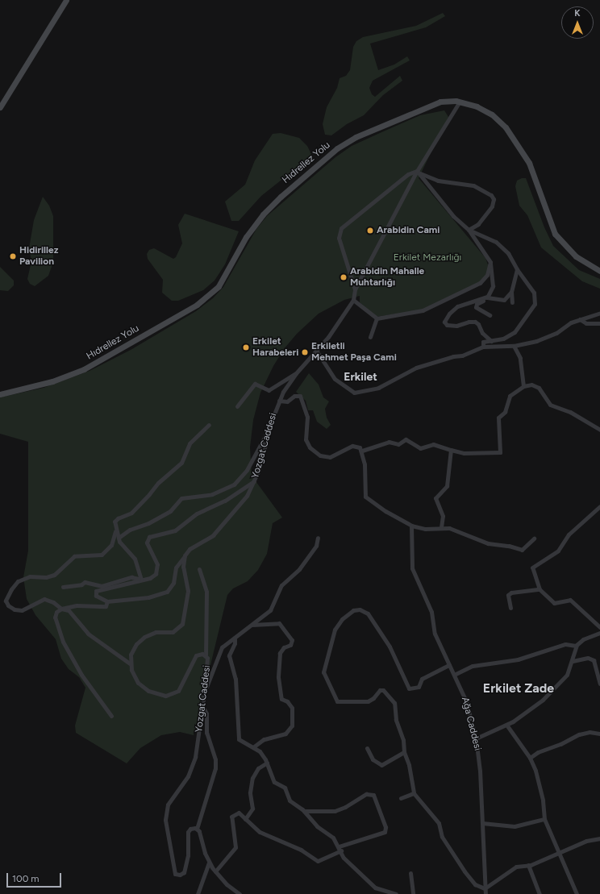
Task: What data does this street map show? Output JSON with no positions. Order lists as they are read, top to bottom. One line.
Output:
{"streets":{"street":["Hıdrellez Yolu","Yozgat Caddesi","Ağa Caddesi"]},"districts":["Erkilet","Erkilet Zade"],"parks":["Erkilet Mezarlığı"],"places":["Arabidin Cami","Hidirillez Pavilion","Arabidin Mahalle Muhtarlığı","Erkilet Harabeleri","Erkiletli Mehmet Paşa Cami"],"scale_bar":"100 m","north":"top"}
